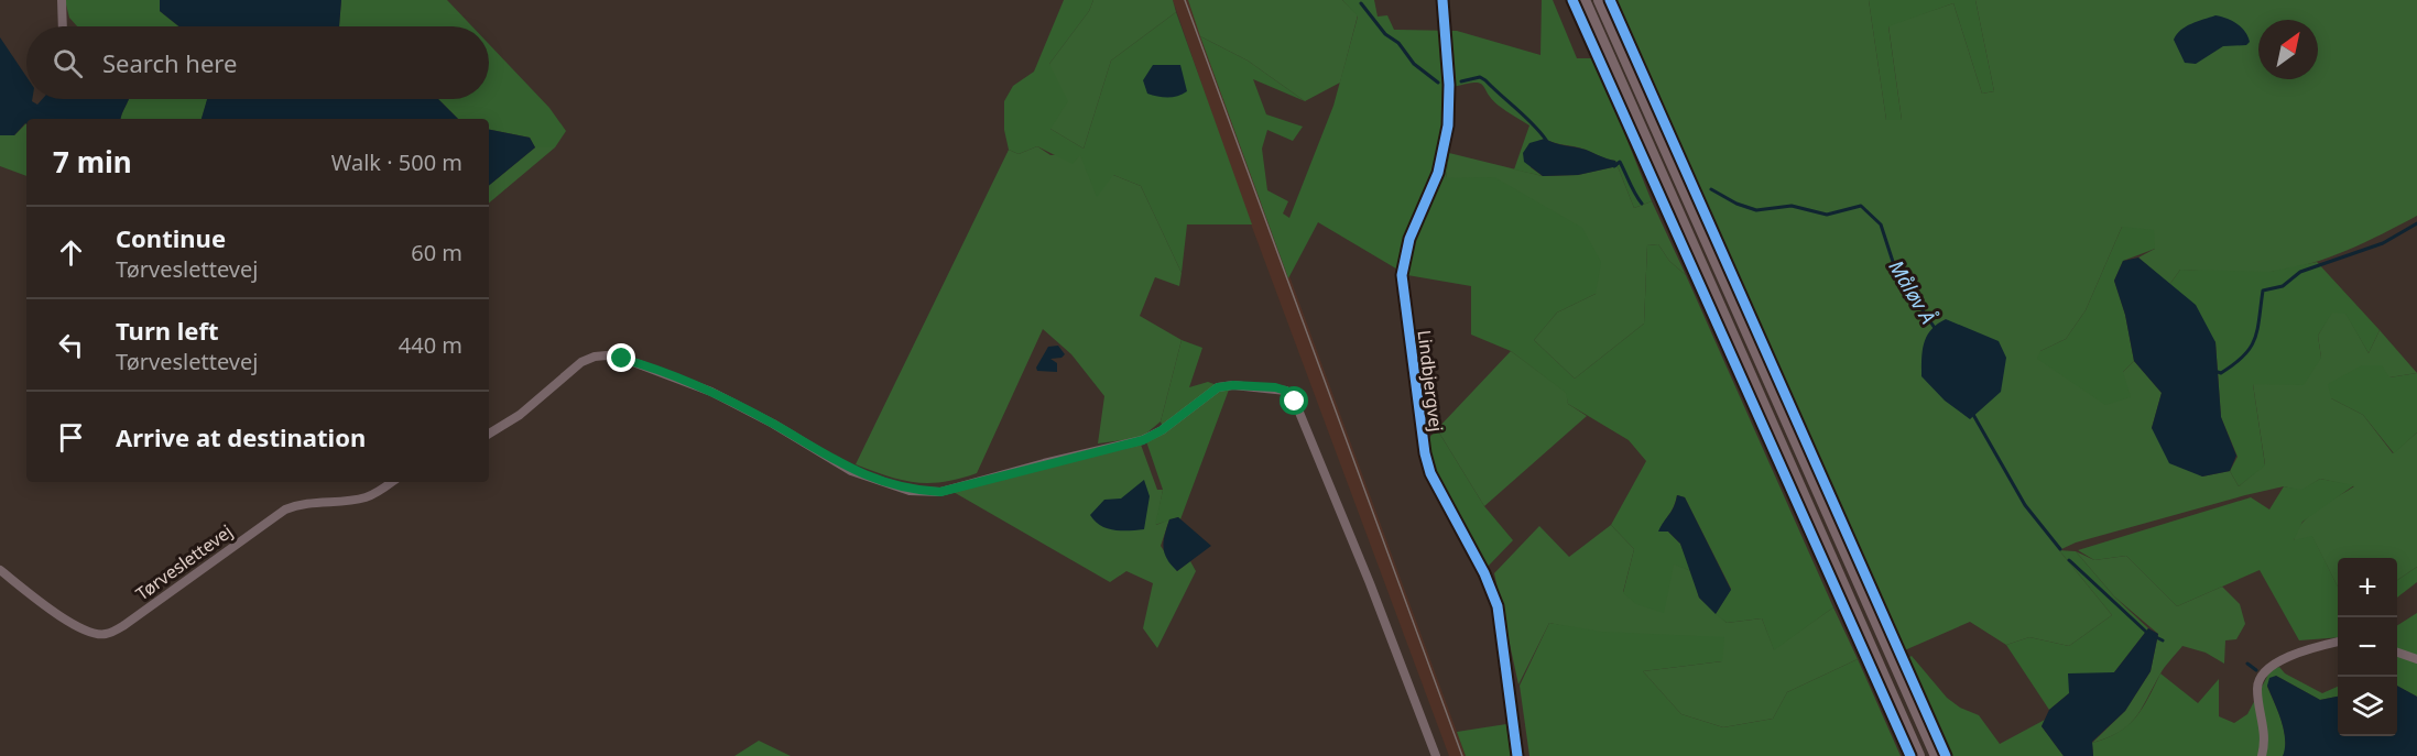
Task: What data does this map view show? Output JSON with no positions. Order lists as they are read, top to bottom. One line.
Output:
{"streets":{"street":["Lindbjergvej","Tørveslettevej"]},"water":["Måløv Å"],"north":"top right","page":{"search":"Search here","heading":["7 min","Walk · 500 m"],"list":[["Continue","Tørveslettevej","60 m"],["Turn left","Tørveslettevej","440 m"],"Arrive at destination"],"map_buttons":["+","−"]}}
